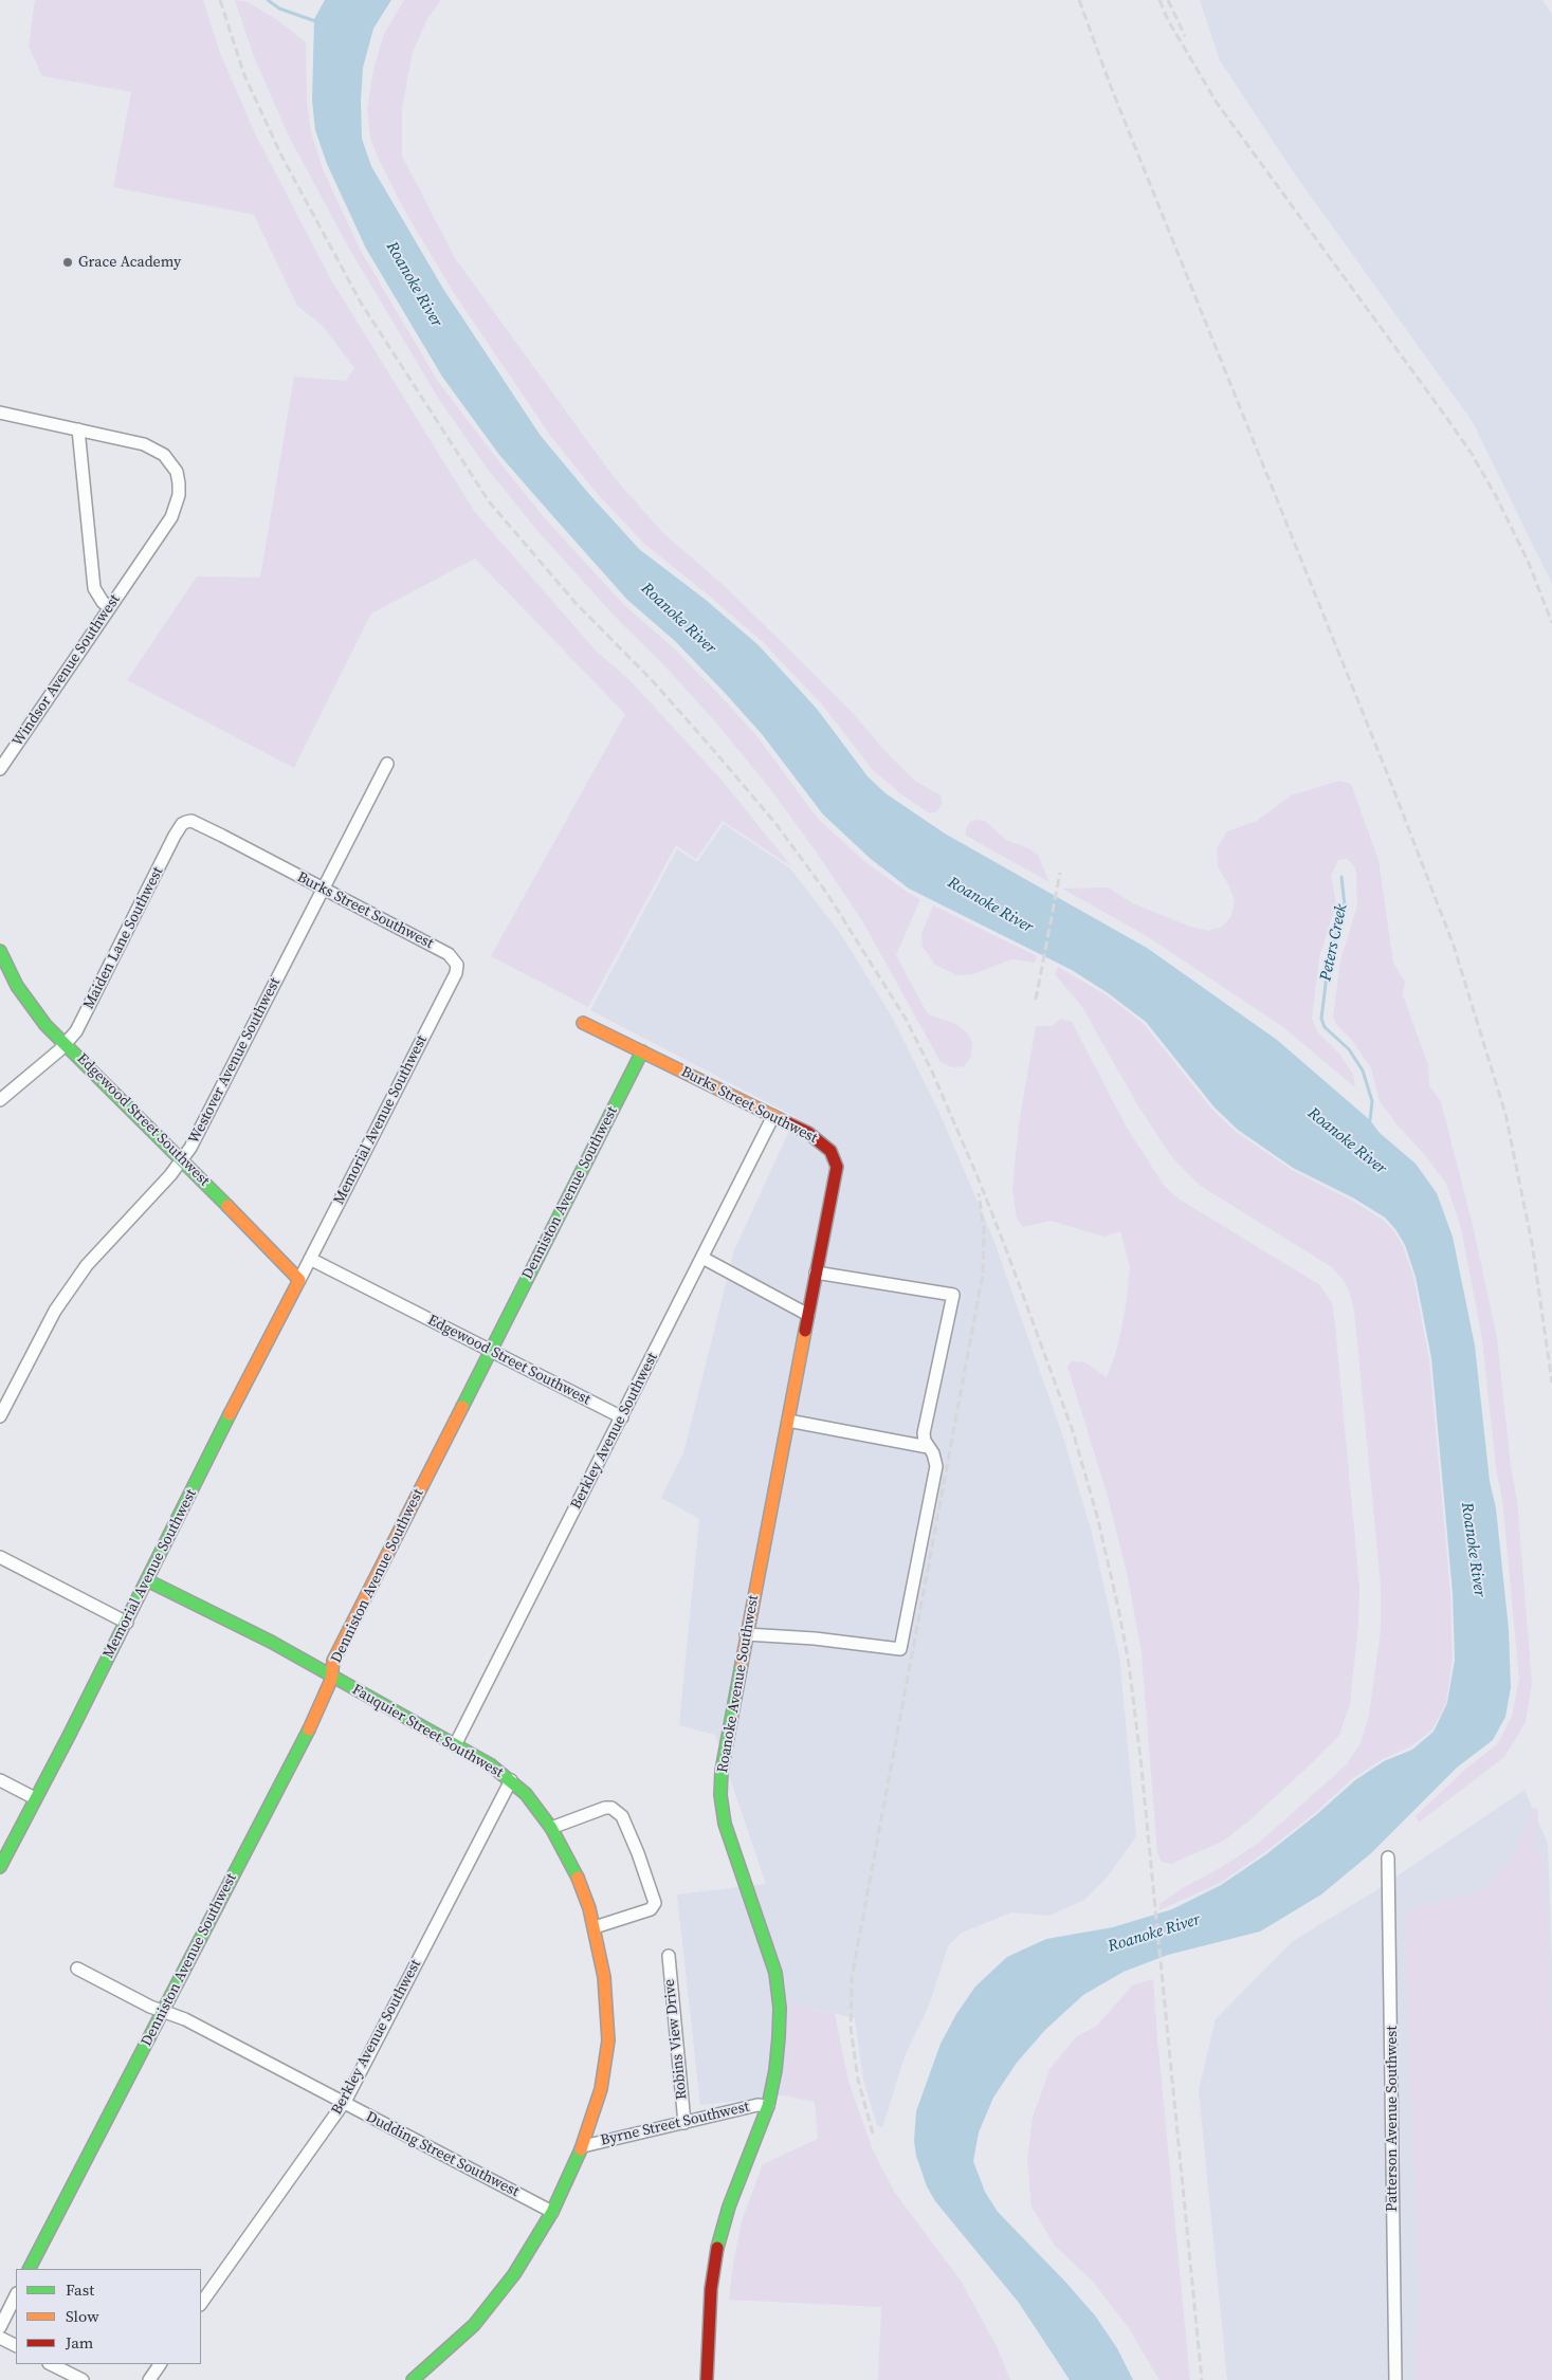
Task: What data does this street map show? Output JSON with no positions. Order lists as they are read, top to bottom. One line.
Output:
{"streets":{"street":["Windsor Avenue Southwest","Burks Street Southwest","Maiden Lane Southwest","Westover Avenue Southwest","Edgewood Street Southwest","Memorial Avenue Southwest","Denniston Avenue Southwest","Berkley Avenue Southwest","Roanoke Avenue Southwest","Fauquier Street Southwest","Robins View Drive","Patterson Avenue Southwest","Byrne Street Southwest","Dudding Street Southwest"]},"crossings":[["Burks Street Southwest","Maiden Lane Southwest"],["Burks Street Southwest","Westover Avenue Southwest"],["Burks Street Southwest","Memorial Avenue Southwest"],["Burks Street Southwest","Denniston Avenue Southwest"],["Burks Street Southwest","Berkley Avenue Southwest"],["Burks Street Southwest","Roanoke Avenue Southwest"],["Maiden Lane Southwest","Edgewood Street Southwest"],["Westover Avenue Southwest","Edgewood Street Southwest"],["Edgewood Street Southwest","Memorial Avenue Southwest"],["Edgewood Street Southwest","Denniston Avenue Southwest"],["Edgewood Street Southwest","Berkley Avenue Southwest"],["Memorial Avenue Southwest","Fauquier Street Southwest"],["Denniston Avenue Southwest","Fauquier Street Southwest"],["Denniston Avenue Southwest","Dudding Street Southwest"],["Berkley Avenue Southwest","Fauquier Street Southwest"],["Berkley Avenue Southwest","Dudding Street Southwest"],["Roanoke Avenue Southwest","Byrne Street Southwest"],["Fauquier Street Southwest","Byrne Street Southwest"],["Fauquier Street Southwest","Dudding Street Southwest"],["Robins View Drive","Byrne Street Southwest"]],"water":["Roanoke River","Peters Creek"],"places":["Grace Academy"],"legend":["Fast","Slow","Jam"]}
